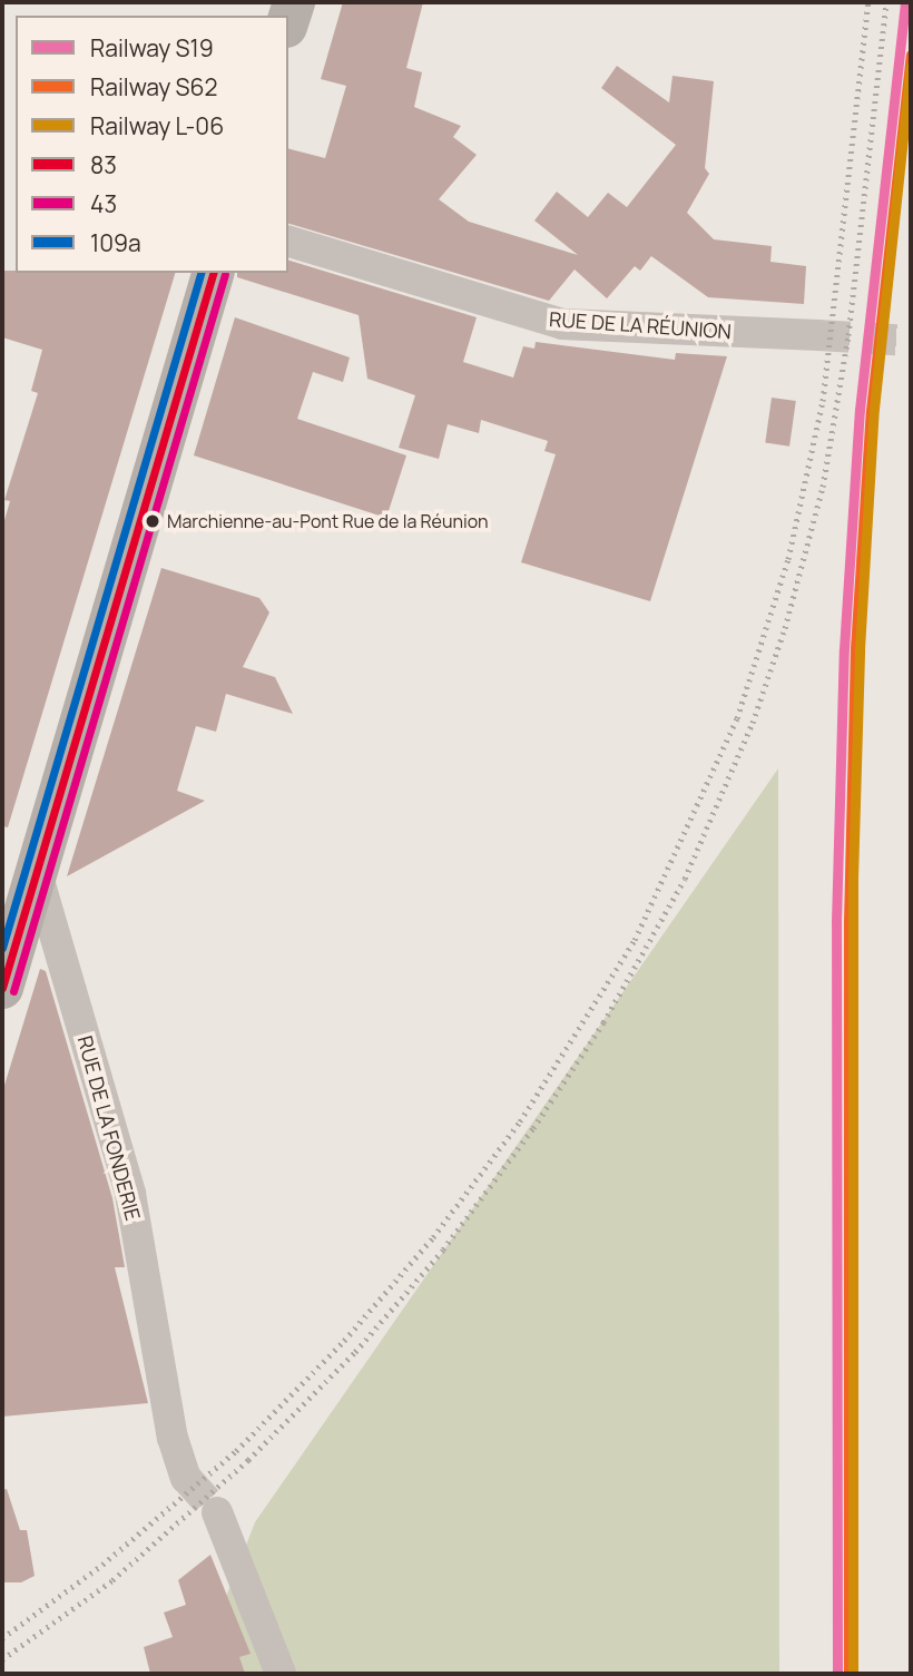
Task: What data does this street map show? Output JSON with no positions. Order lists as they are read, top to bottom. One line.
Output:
{"streets":{"street":["RUE DE LA RÉUNION","RUE DE LA FONDERIE"]},"places":["Marchienne-au-Pont Rue de la Réunion"],"lines":["rail line S19","rail line S62","rail line L-06","transit line 83","transit line 109a","transit line 43"],"legend":["Railway S19","Railway S62","Railway L-06","83","43","109a"]}
